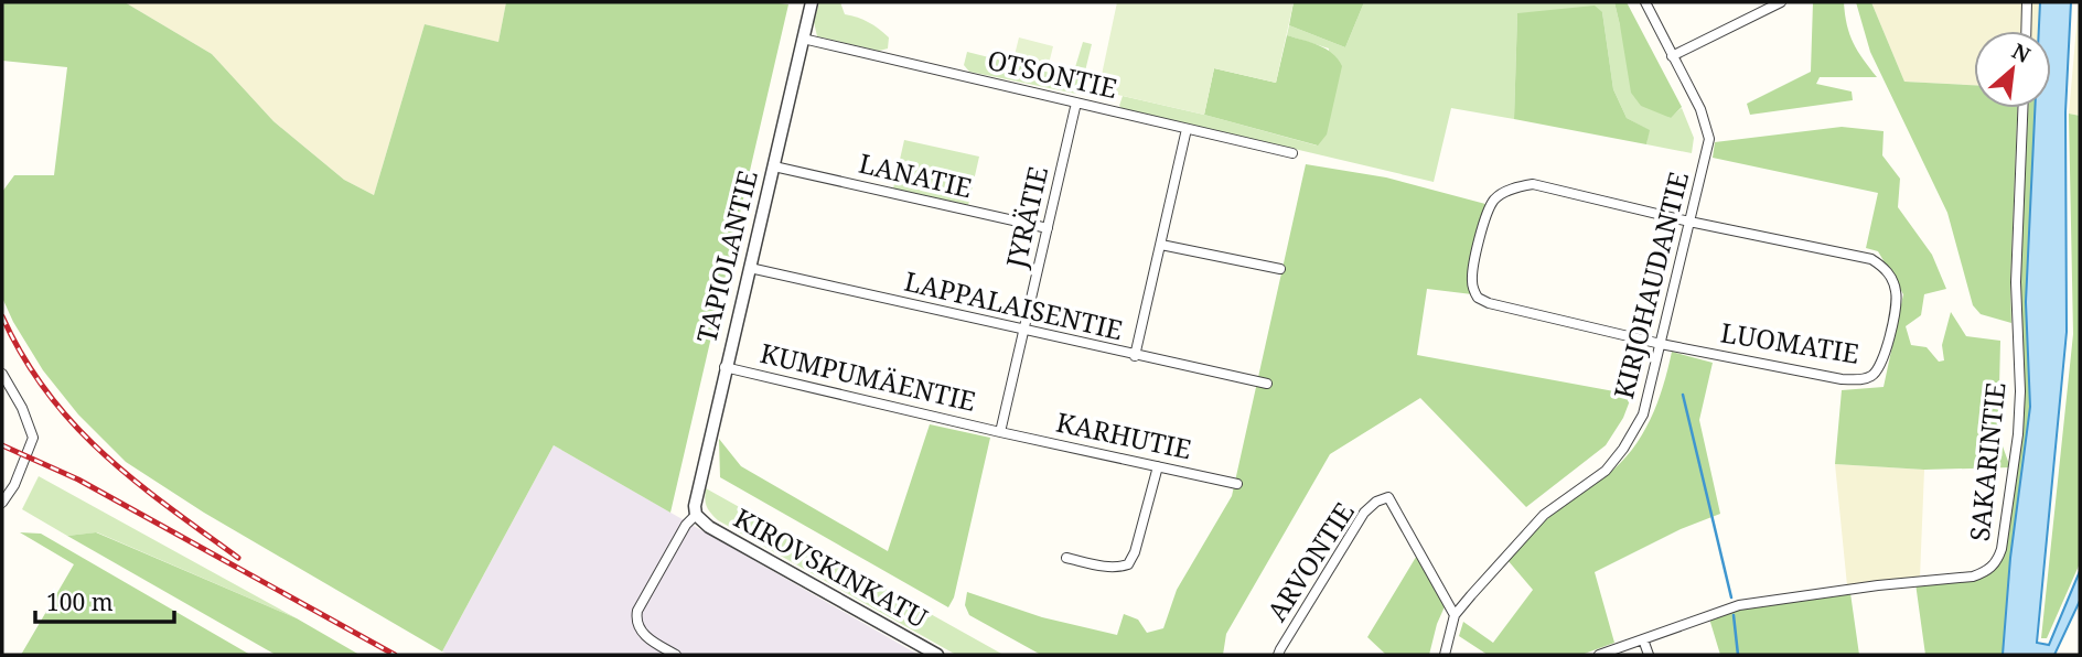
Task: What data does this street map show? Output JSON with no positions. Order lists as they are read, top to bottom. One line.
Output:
{"streets":{"street":["OTSONTIE","LANATIE","JYRÄTIE","TAPIOLANTIE","KIRJOHAUDANTIE","LAPPALAISENTIE","LUOMATIE","KUMPUMÄENTIE","KARHUTIE","SAKARINTIE","ARVONTIE","KIROVSKINKATU"]},"crossings":[["OTSONTIE","JYRÄTIE"],["OTSONTIE","TAPIOLANTIE"],["LANATIE","JYRÄTIE"],["LANATIE","TAPIOLANTIE"],["JYRÄTIE","LAPPALAISENTIE"],["JYRÄTIE","KUMPUMÄENTIE"],["JYRÄTIE","KARHUTIE"],["TAPIOLANTIE","LAPPALAISENTIE"],["TAPIOLANTIE","KUMPUMÄENTIE"],["TAPIOLANTIE","KIROVSKINKATU"],["KIRJOHAUDANTIE","LUOMATIE"],["KIRJOHAUDANTIE","ARVONTIE"],["KUMPUMÄENTIE","KARHUTIE"]],"scale_bar":"100 m","north":"top right"}
